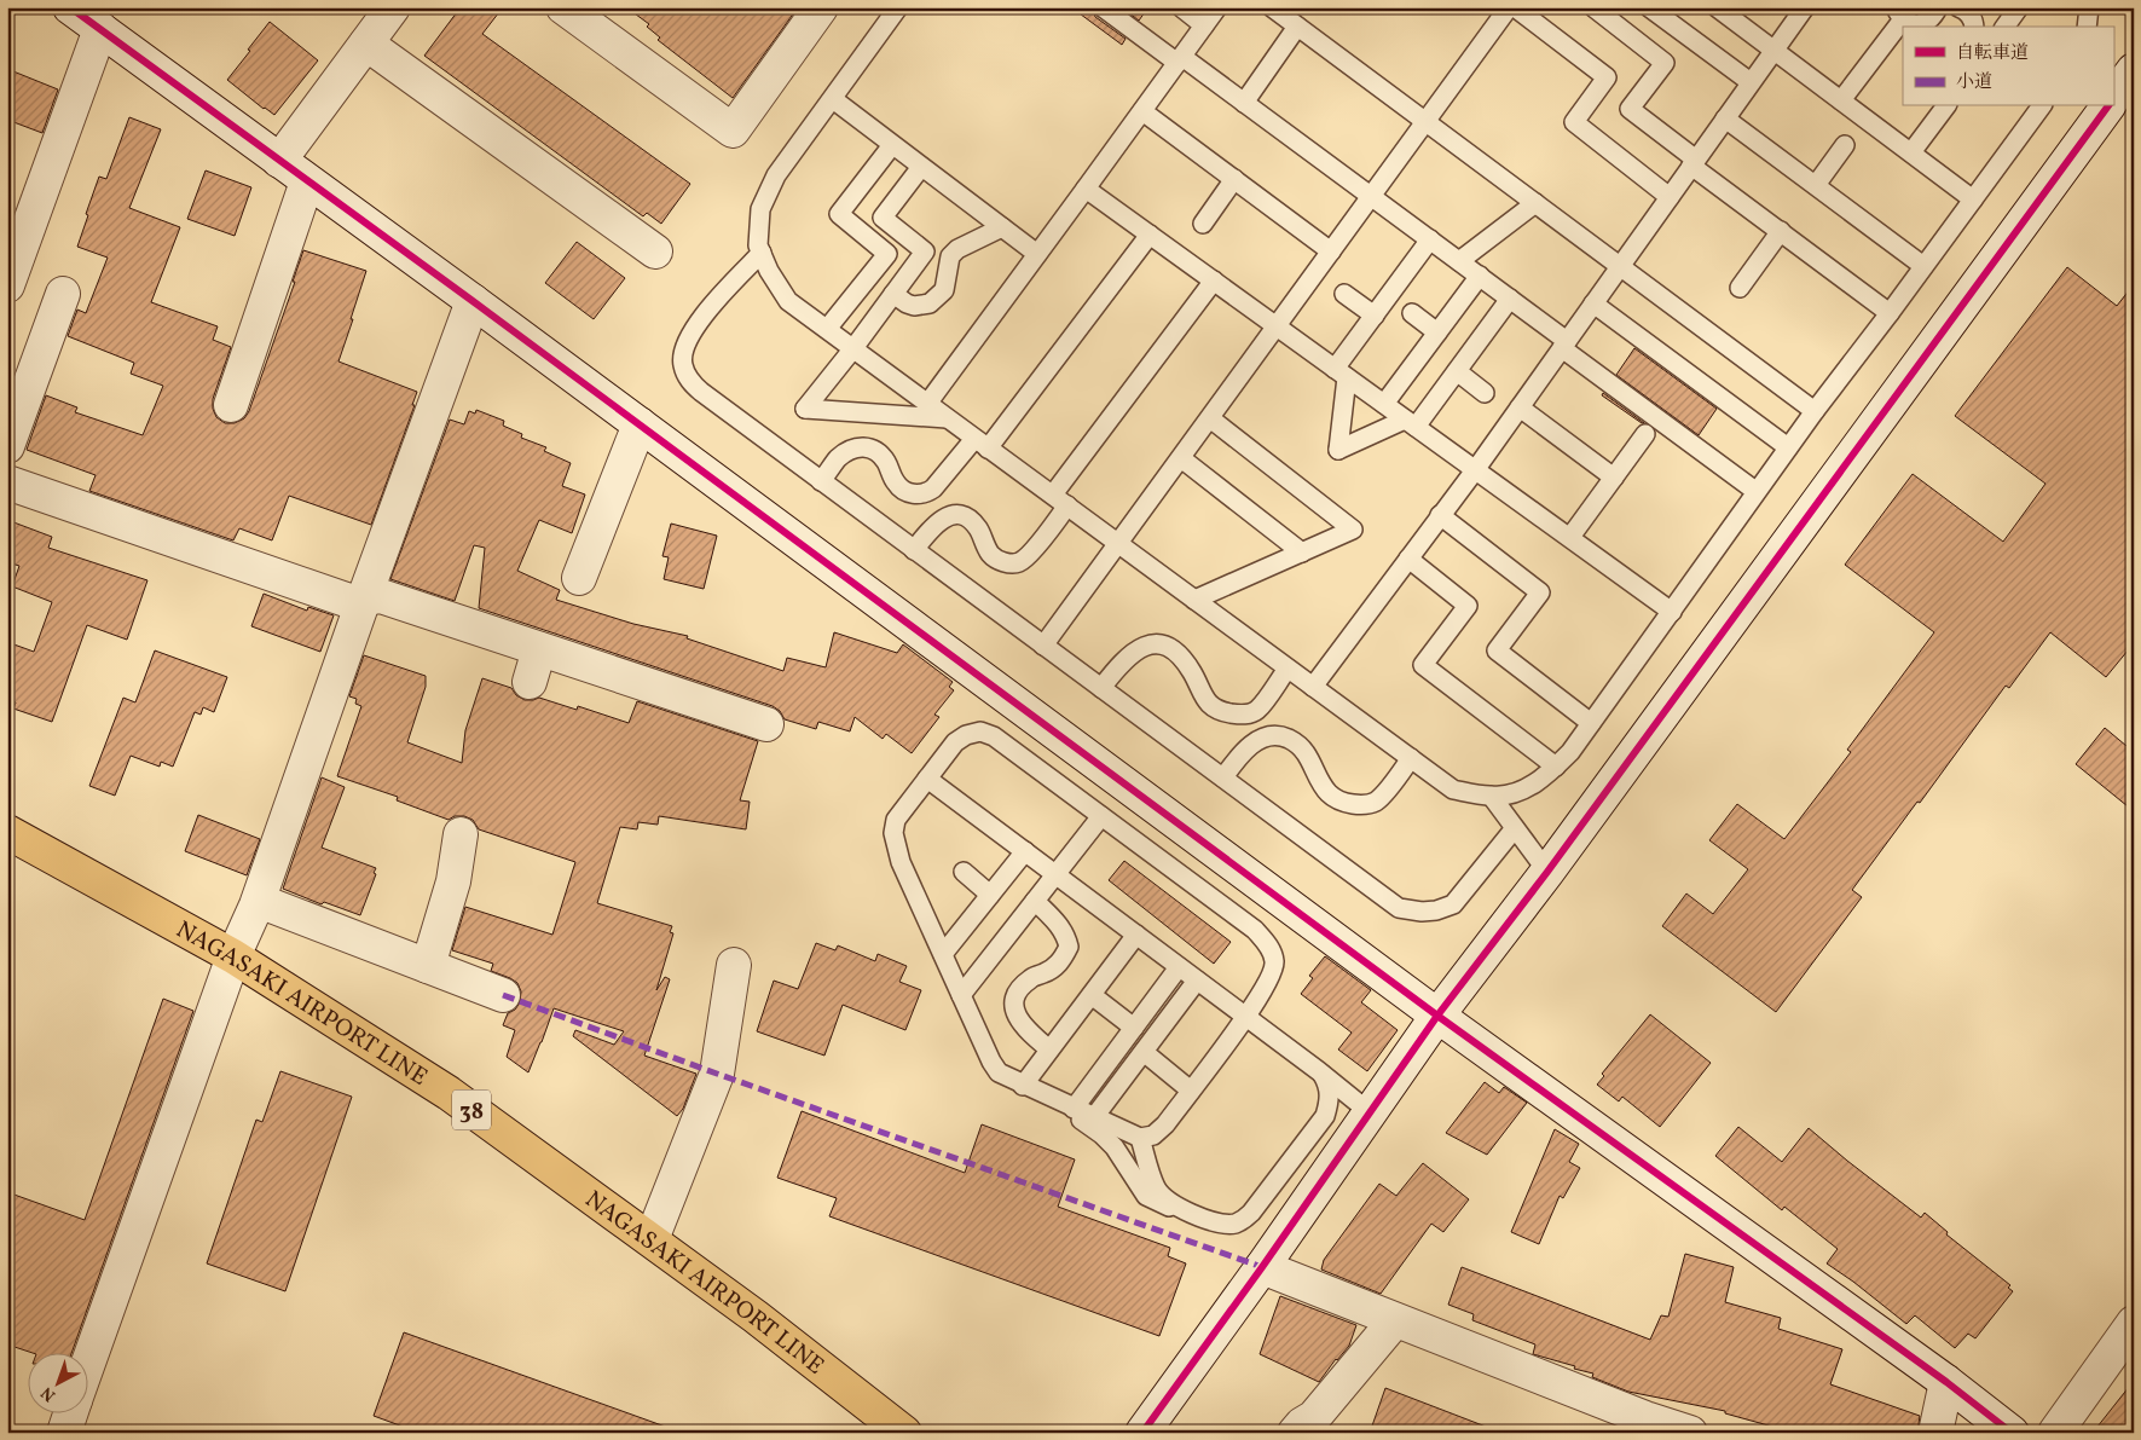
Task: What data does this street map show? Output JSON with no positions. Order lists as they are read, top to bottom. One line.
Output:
{"streets":{"main road":["NAGASAKI AIRPORT LINE","38"]},"legend":["自転車道","小道"],"north":"bottom left"}
